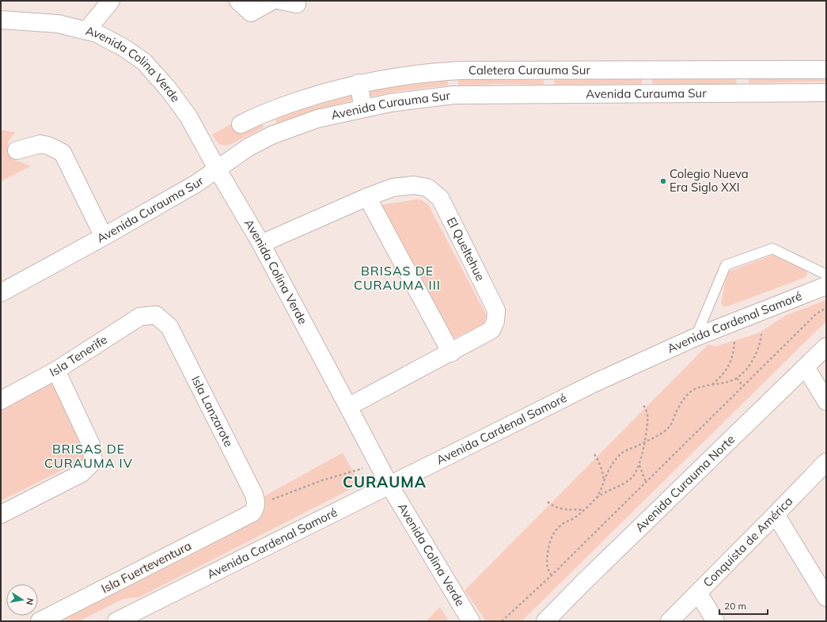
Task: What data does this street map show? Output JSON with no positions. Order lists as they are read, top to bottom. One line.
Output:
{"streets":{"street":["Avenida Colina Verde","Caletera Curauma Sur","Avenida Curauma Sur","El Queltehue","Avenida Cardenal Samoré","Isla Tenerife","Isla Lanzarote","Avenida Curauma Norte","Conquista de América","Isla Fuerteventura"]},"crossings":[["Avenida Colina Verde","Avenida Curauma Sur"],["Avenida Colina Verde","El Queltehue"],["Avenida Colina Verde","Avenida Cardenal Samoré"],["Isla Tenerife","Isla Lanzarote"],["Isla Lanzarote","Isla Fuerteventura"]],"districts":["BRISAS DE CURAUMA III","BRISAS DE CURAUMA IV","CURAUMA"],"places":["Colegio Nueva Era Siglo XXI"],"scale_bar":"20 m","north":"right"}
